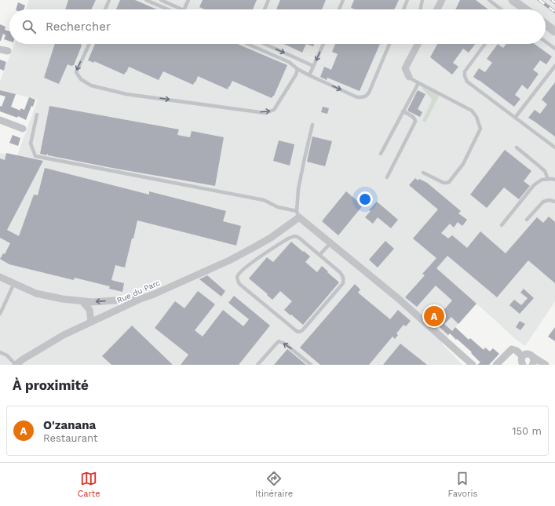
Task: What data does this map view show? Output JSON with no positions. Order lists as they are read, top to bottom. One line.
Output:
{"streets":{"street":["Rue du Parc"]},"page":{"search":"Rechercher","pins":"A","heading":"À proximité","list":[{"mark":"A","name":"O'zanana","note":"Restaurant","value":"150 m"}],"nav":["Carte","Itinéraire","Favoris"]}}
